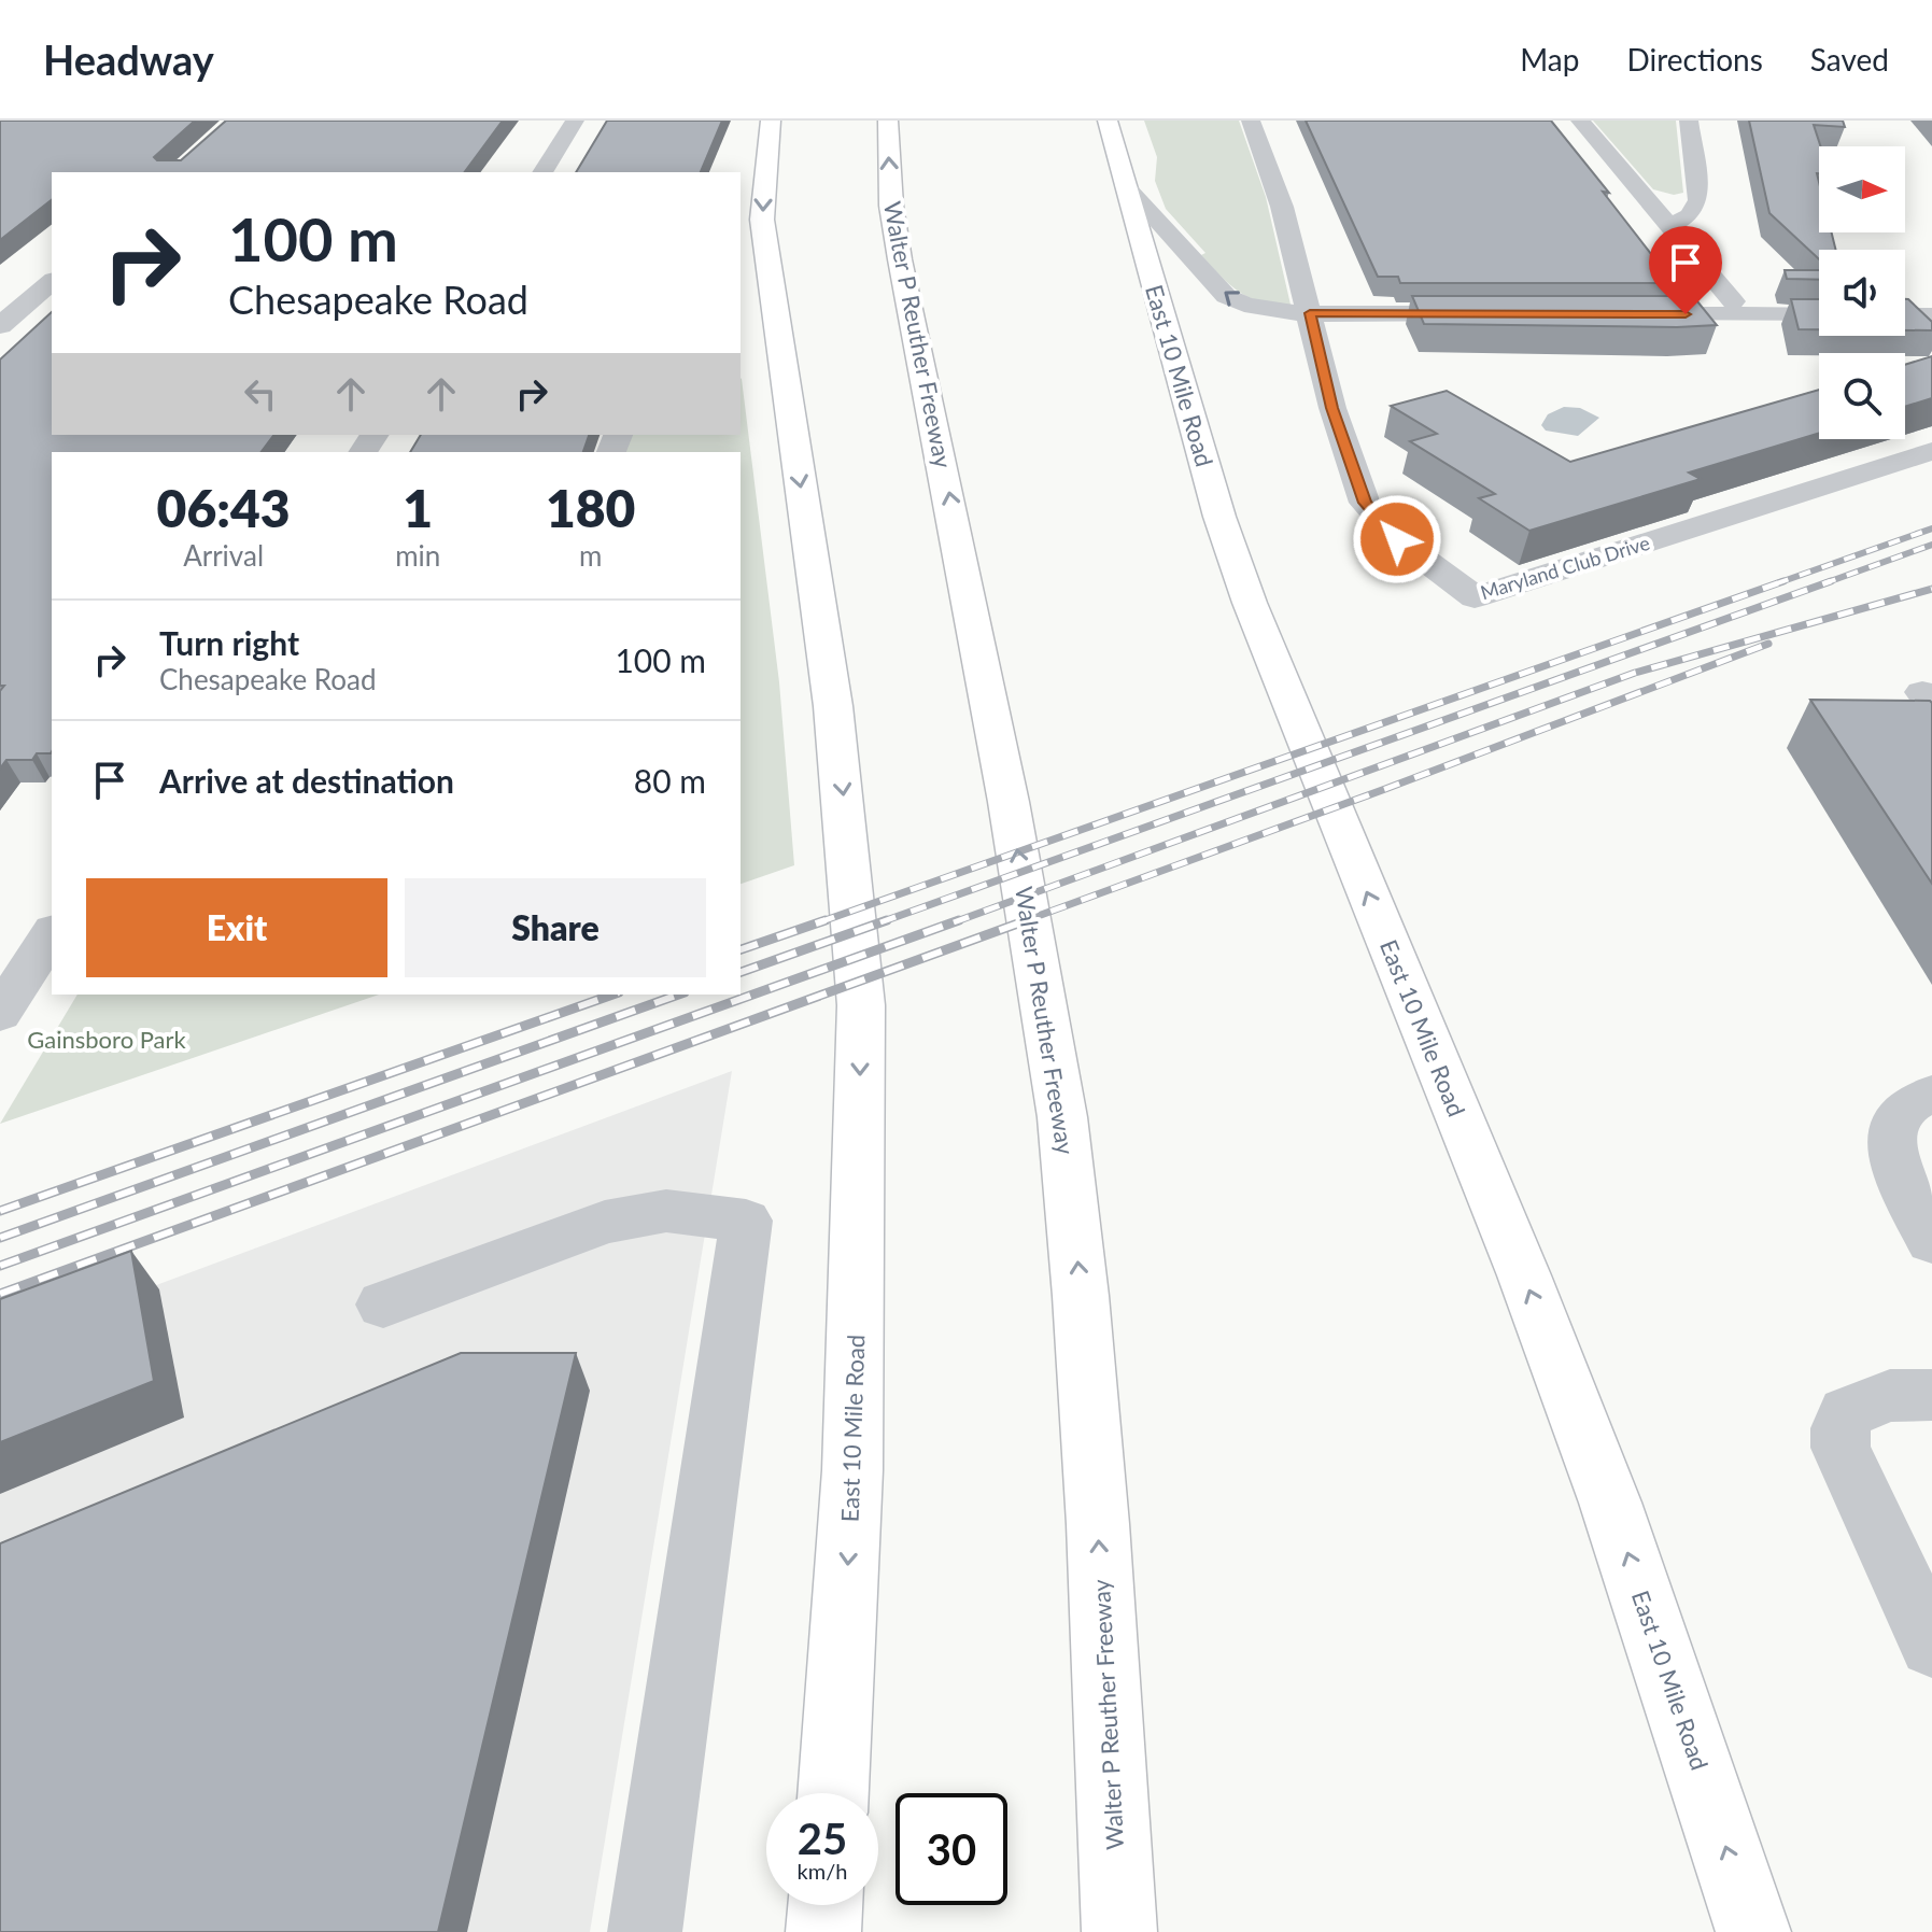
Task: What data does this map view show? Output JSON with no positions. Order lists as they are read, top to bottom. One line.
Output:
{"streets":{"main road":["Walter P Reuther Freeway","East 10 Mile Road"],"street":["Maryland Club Drive"]},"one_way":["Walter P Reuther Freeway"],"parks":["Gainsboro Park"],"north":"right","page":{"header":"Headway","nav":["Map","Directions","Saved"],"turn":["100 m","Chesapeake Road"],"eta":["06:43","Arrival","1","min","180","m"],"list":[{"name":"Turn right","note":"Chesapeake Road","value":"100 m"},{"name":"Arrive at destination","value":"80 m"}],"buttons":["Exit","Share"],"speed":"25 km/h","limit":"30"}}
